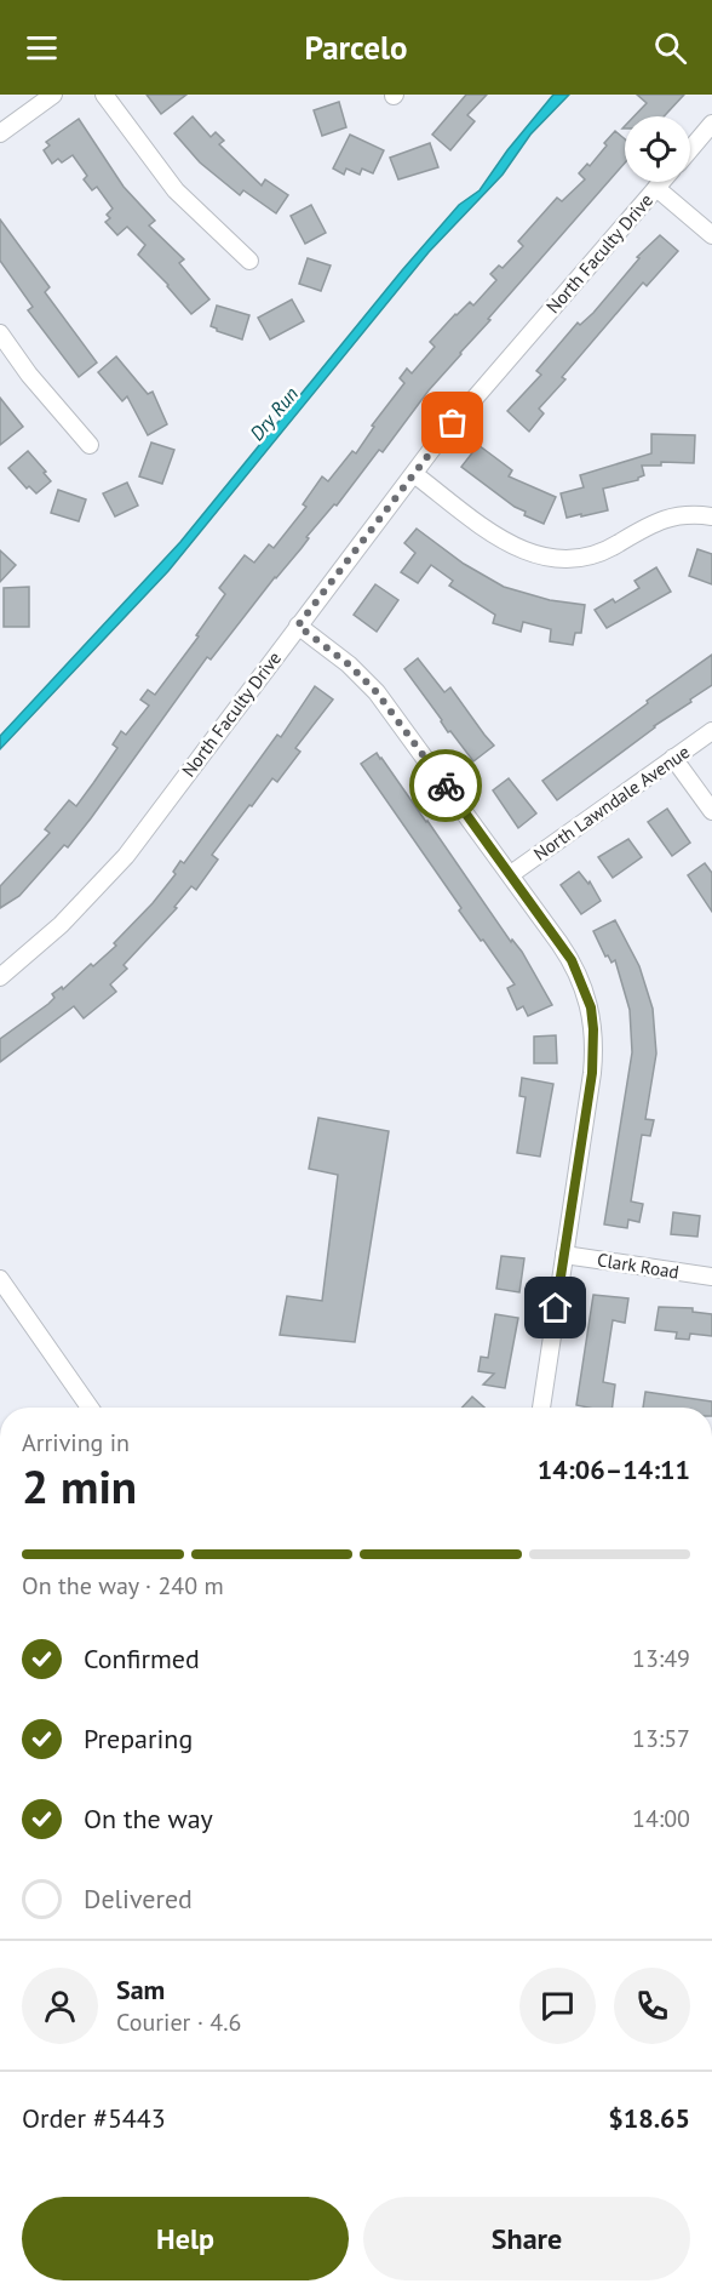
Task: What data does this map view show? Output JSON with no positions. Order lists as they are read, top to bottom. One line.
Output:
{"streets":{"street":["North Faculty Drive","North Lawndale Avenue","Clark Road"]},"water":["Dry Run"],"page":{"header":"Parcelo","heading":["2 min","Arriving in","14:06–14:11"],"panel":["Sam","Courier · 4.6","Order #5443","$18.65"],"bar":"On the way · 240 m","list":[["Confirmed","13:49"],["Preparing","13:57"],["On the way","14:00"],"Delivered"],"buttons":["Help","Share"]}}
